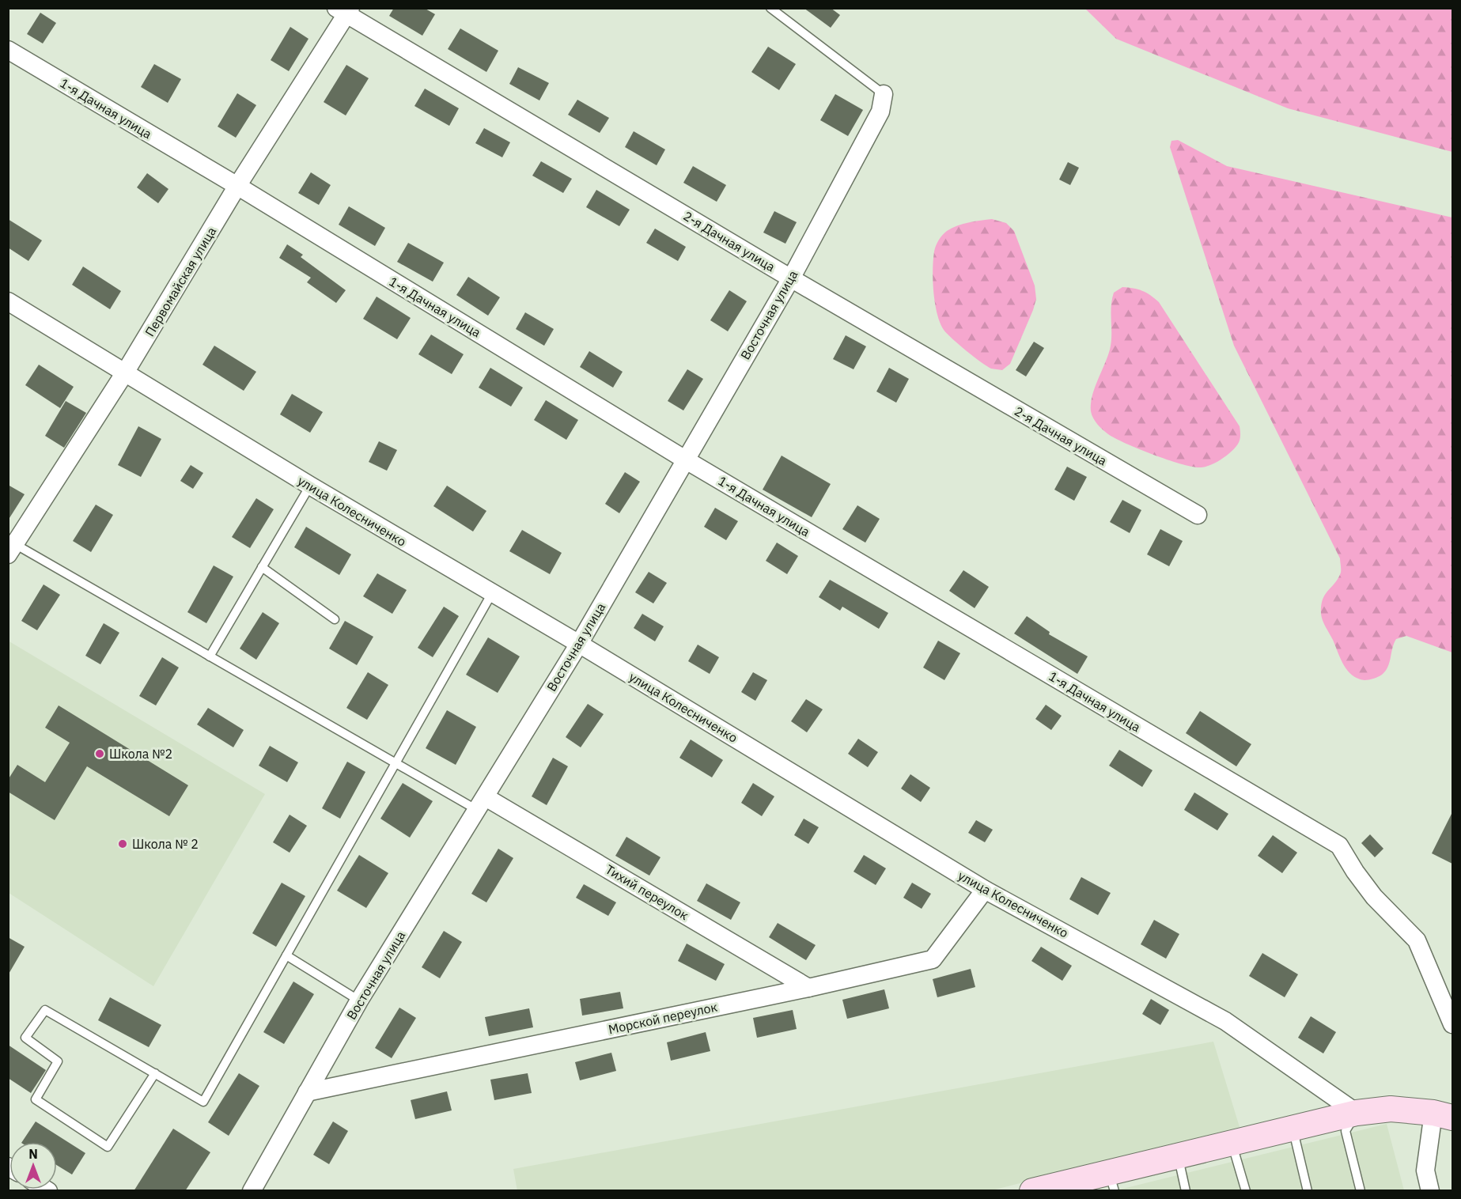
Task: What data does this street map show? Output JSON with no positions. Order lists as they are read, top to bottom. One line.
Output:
{"streets":{"street":["1-я Дачная улица","2-я Дачная улица","Первомайская улица","Восточная улица","улица Колесниченко","Тихий переулок","Морской переулок"]},"crossings":[["1-я Дачная улица","Первомайская улица"],["1-я Дачная улица","Восточная улица"],["2-я Дачная улица","Первомайская улица"],["2-я Дачная улица","Восточная улица"],["Первомайская улица","улица Колесниченко"],["Восточная улица","улица Колесниченко"],["Восточная улица","Тихий переулок"],["Восточная улица","Морской переулок"],["улица Колесниченко","Морской переулок"],["Тихий переулок","Морской переулок"]],"places":["Школа №2","Школа № 2"],"north":"top"}
